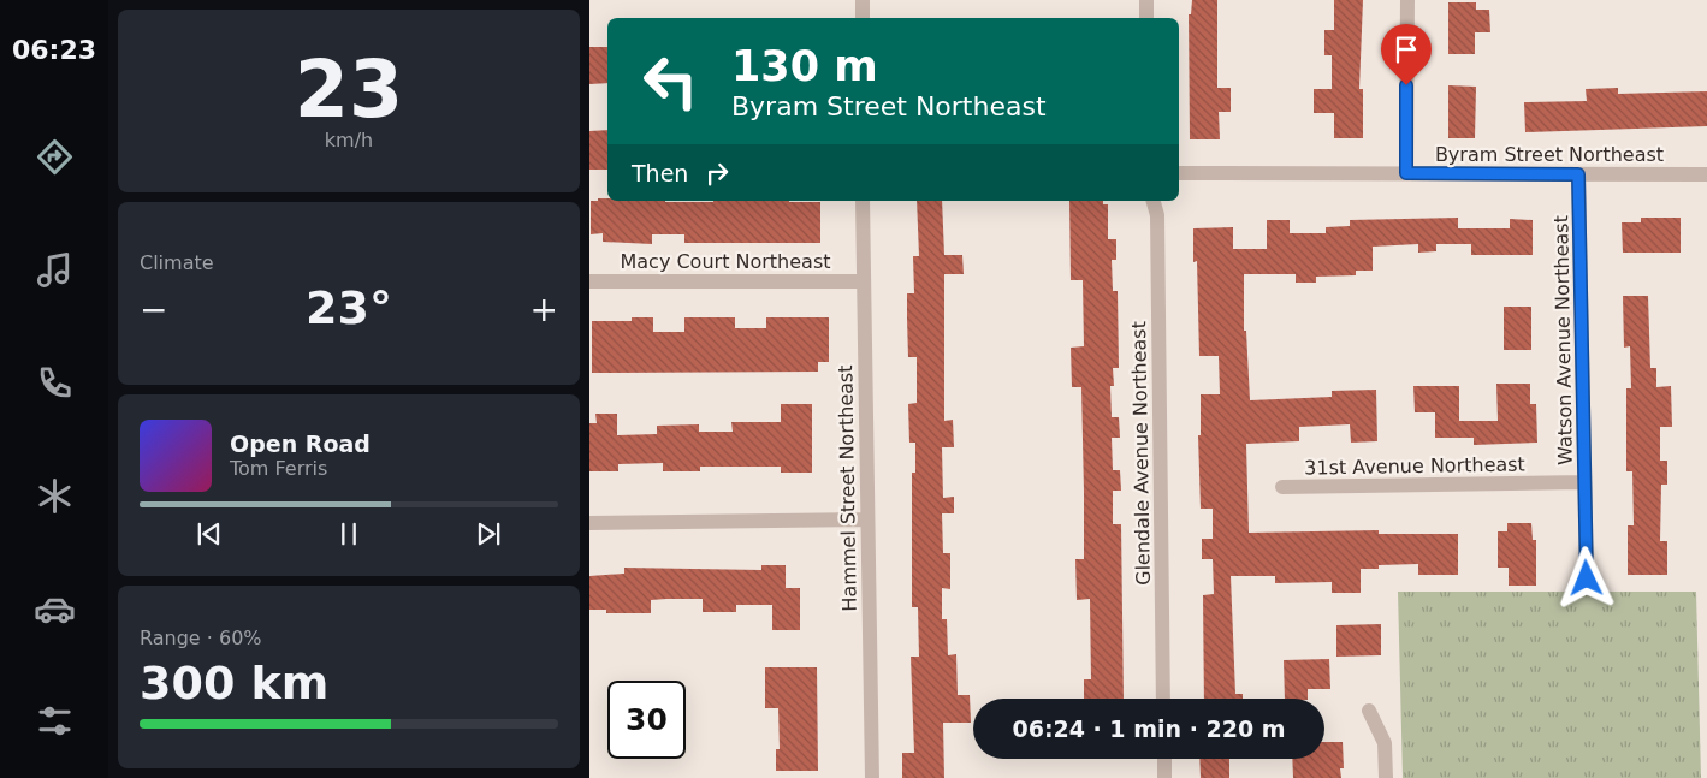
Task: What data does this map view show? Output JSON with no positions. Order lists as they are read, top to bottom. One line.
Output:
{"streets":{"street":["Byram Street Northeast","Macy Court Northeast","Watson Avenue Northeast","Glendale Avenue Northeast","31st Avenue Northeast","Hammel Street Northeast"]},"crossings":[["Byram Street Northeast","Watson Avenue Northeast"],["Macy Court Northeast","Hammel Street Northeast"],["Watson Avenue Northeast","31st Avenue Northeast"]],"page":{"tabs":"06:23","tile":[["23","km/h"],"Climate",["Range · 60%","300 km"]],"turn":["130 m","Byram Street Northeast"],"then":"Then","heat":["−","23°","+"],"song":["Open Road","Tom Ferris"],"limit":"30","trip":"06:24 · 1 min · 220 m"}}
